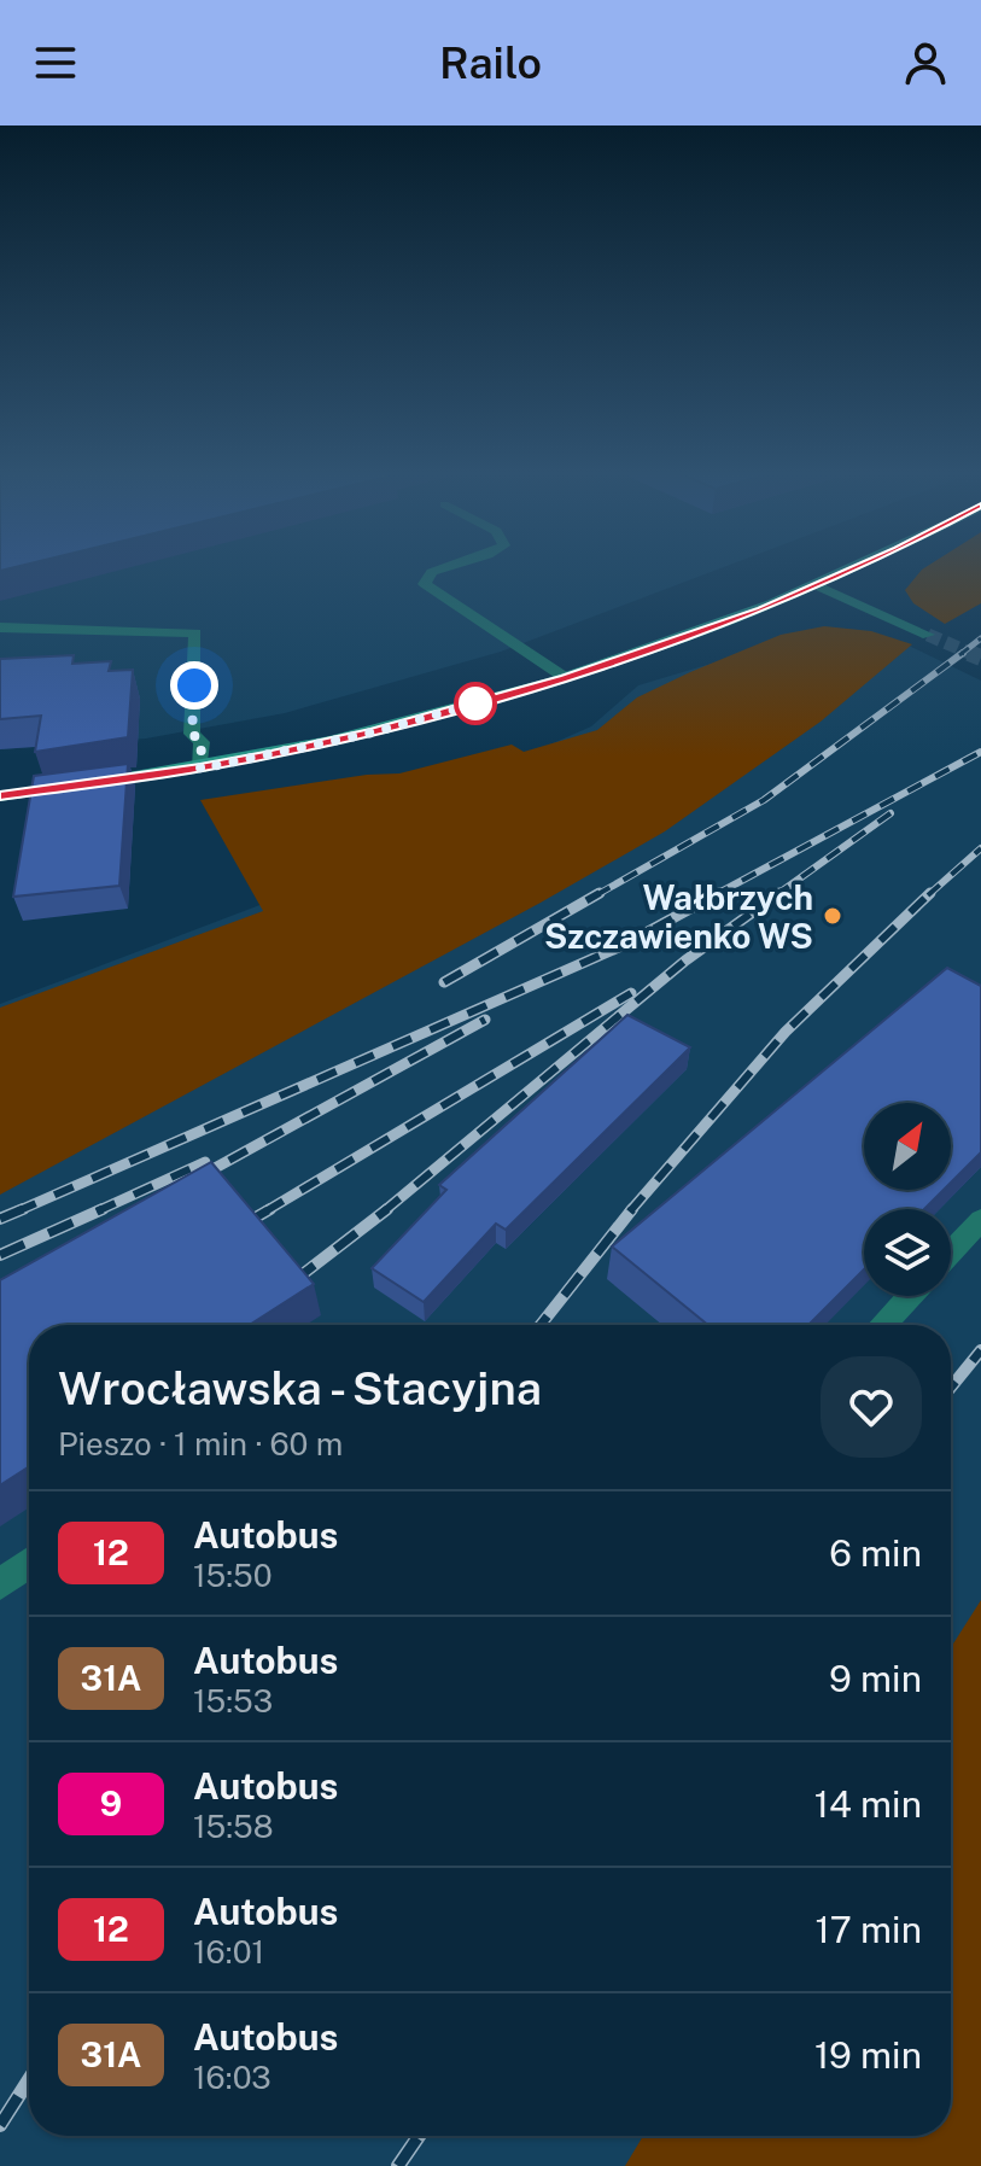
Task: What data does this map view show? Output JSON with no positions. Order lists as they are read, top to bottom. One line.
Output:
{"places":["Wałbrzych Szczawienko WS"],"lines":["bus line 12"],"north":"top right","page":{"header":"Railo","heading":["Wrocławska - Stacyjna","Pieszo · 1 min · 60 m"],"list":[{"mark":"12","name":"Autobus","note":"15:50","value":"6 min"},{"mark":"31A","name":"Autobus","note":"15:53","value":"9 min"},{"mark":"9","name":"Autobus","note":"15:58","value":"14 min"},{"mark":"12","name":"Autobus","note":"16:01","value":"17 min"},{"mark":"31A","name":"Autobus","note":"16:03","value":"19 min"}]}}
